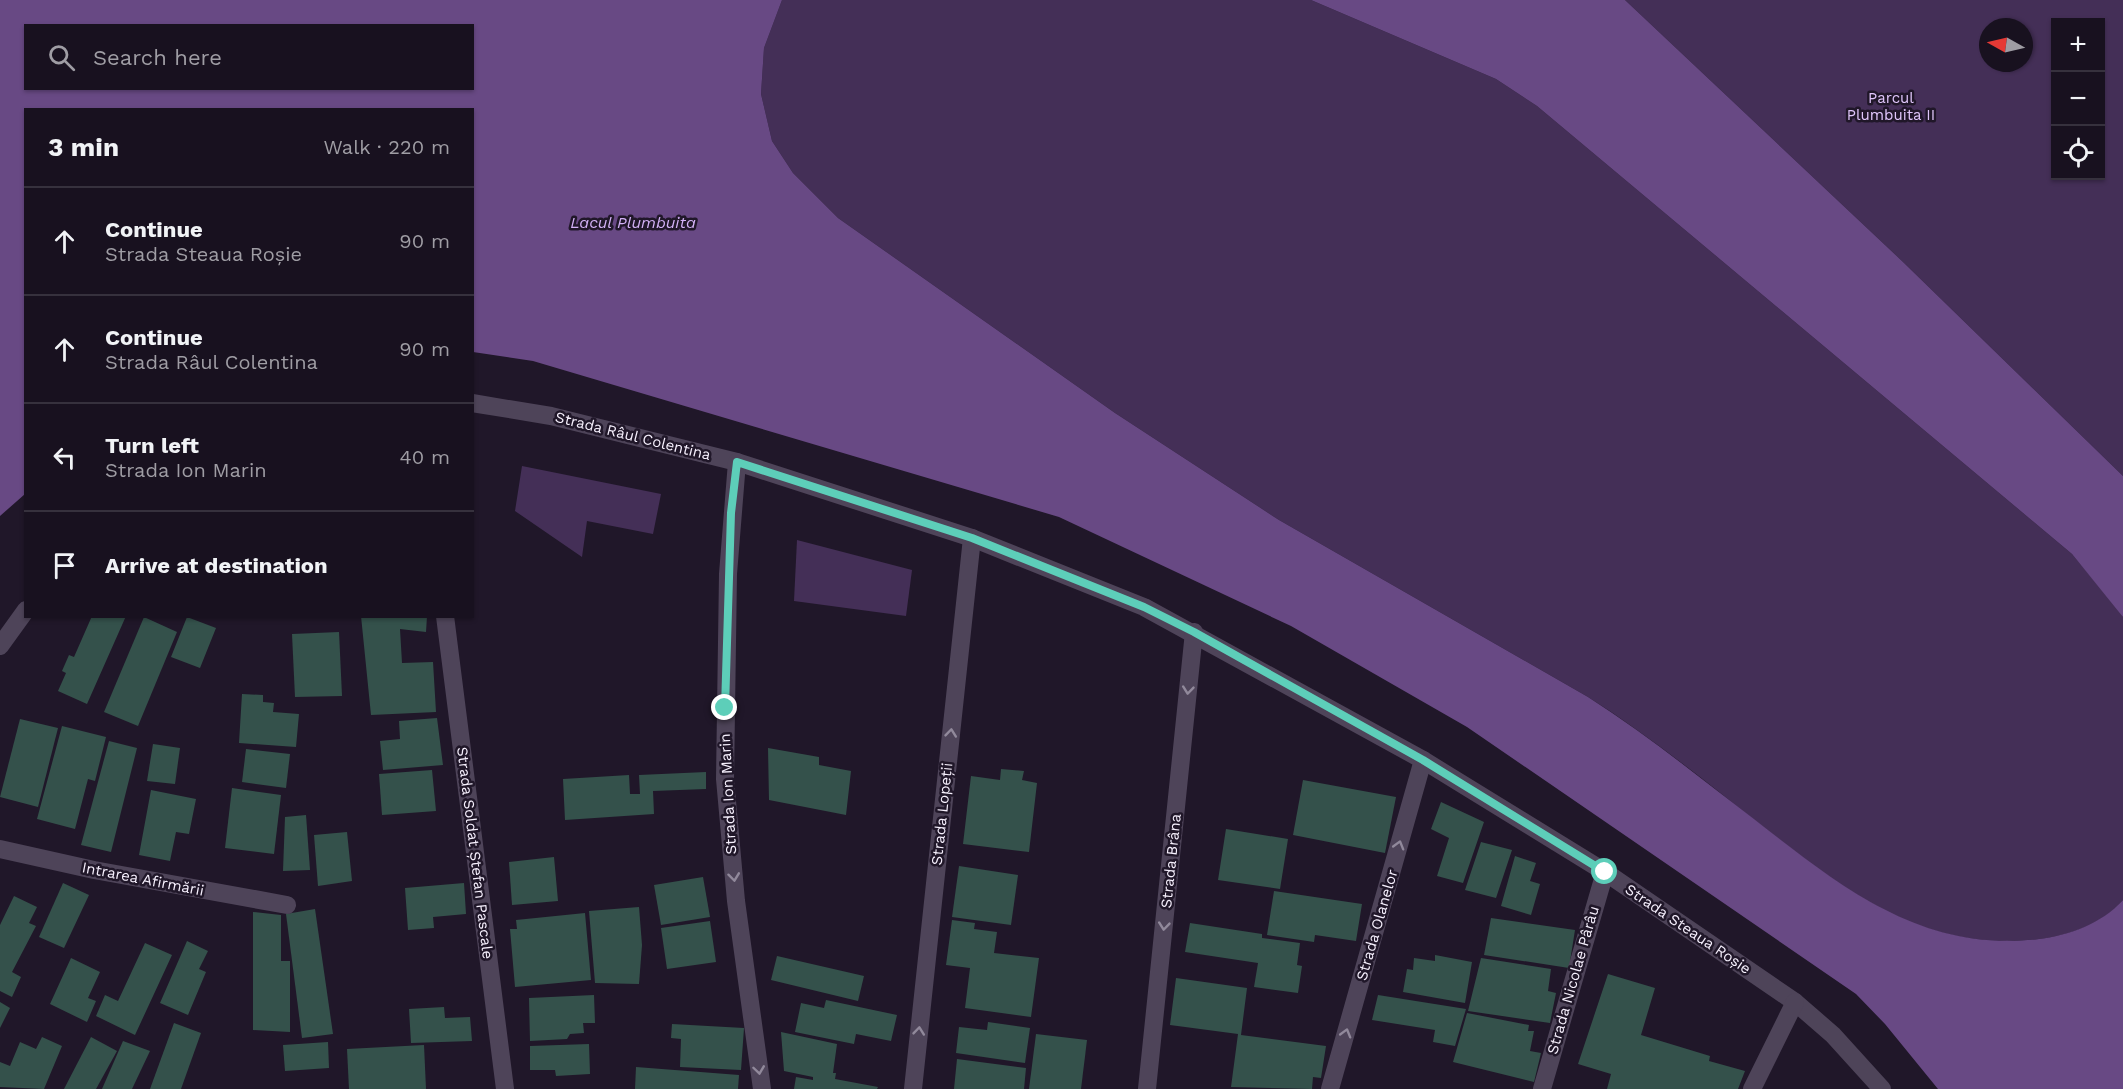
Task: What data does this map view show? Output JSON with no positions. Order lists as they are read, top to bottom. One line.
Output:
{"streets":{"street":["Strada Râul Colentina","Strada Ion Marin","Strada Lopeții","Strada Soldat Ștefan Pascale","Strada Brâna","Intrarea Afirmării","Strada Olanelor","Strada Steaua Roșie","Strada Nicolae Pârâu"]},"crossings":[["Strada Râul Colentina","Strada Ion Marin"],["Strada Râul Colentina","Strada Lopeții"],["Strada Râul Colentina","Strada Brâna"],["Strada Râul Colentina","Strada Steaua Roșie"],["Strada Brâna","Strada Steaua Roșie"],["Strada Olanelor","Strada Steaua Roșie"],["Strada Steaua Roșie","Strada Nicolae Pârâu"]],"one_way":["Strada Ion Marin","Strada Lopeții","Strada Brâna","Strada Olanelor"],"water":["Lacul Plumbuita"],"parks":["Parcul Plumbuita II"],"north":"left","page":{"map_buttons":["+","−"],"search":"Search here","heading":["3 min","Walk · 220 m"],"list":[["Continue","Strada Steaua Roșie","90 m"],["Continue","Strada Râul Colentina","90 m"],["Turn left","Strada Ion Marin","40 m"],"Arrive at destination"]}}
